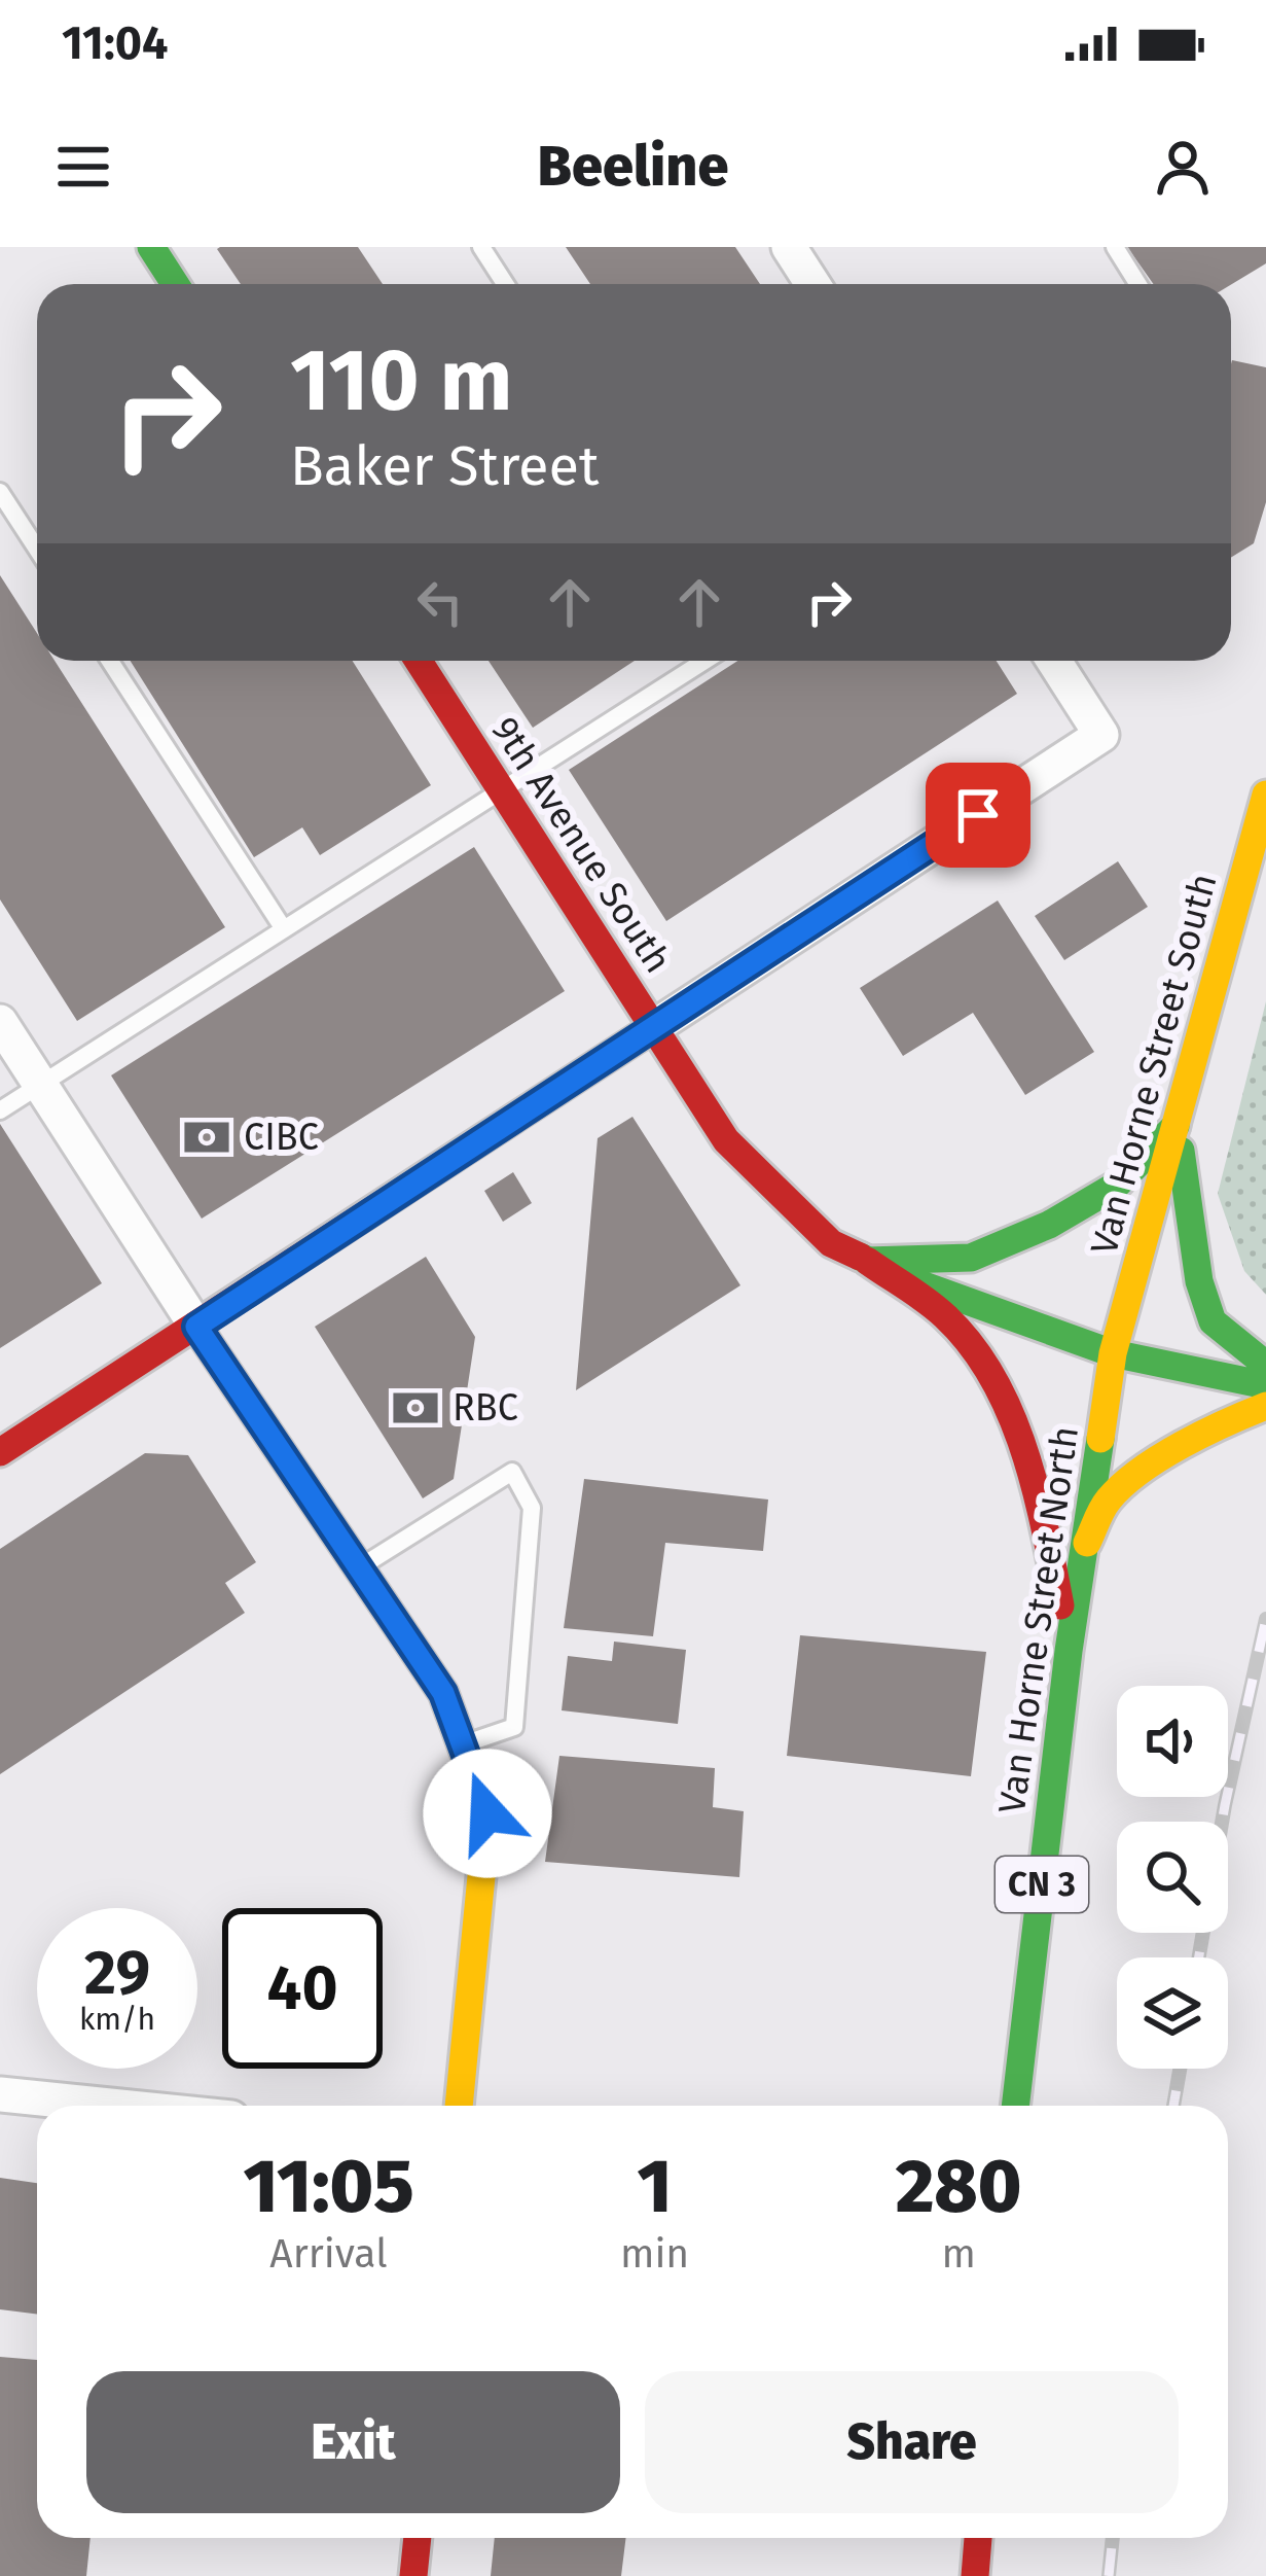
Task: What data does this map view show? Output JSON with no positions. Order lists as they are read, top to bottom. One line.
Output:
{"streets":{"main road":["9th Avenue South","Van Horne Street South","Van Horne Street North","CN 3"]},"crossings":[["9th Avenue South","Van Horne Street South"],["9th Avenue South","Van Horne Street North"],["Van Horne Street South","Van Horne Street North"]],"places":{"bank":["CIBC","RBC"]},"page":{"status":"11:04","header":"Beeline","turn":["110 m","Baker Street"],"speed":"29 km/h","limit":"40","eta":["11:05","Arrival","1","min","280","m"],"buttons":["Exit","Share"]}}
